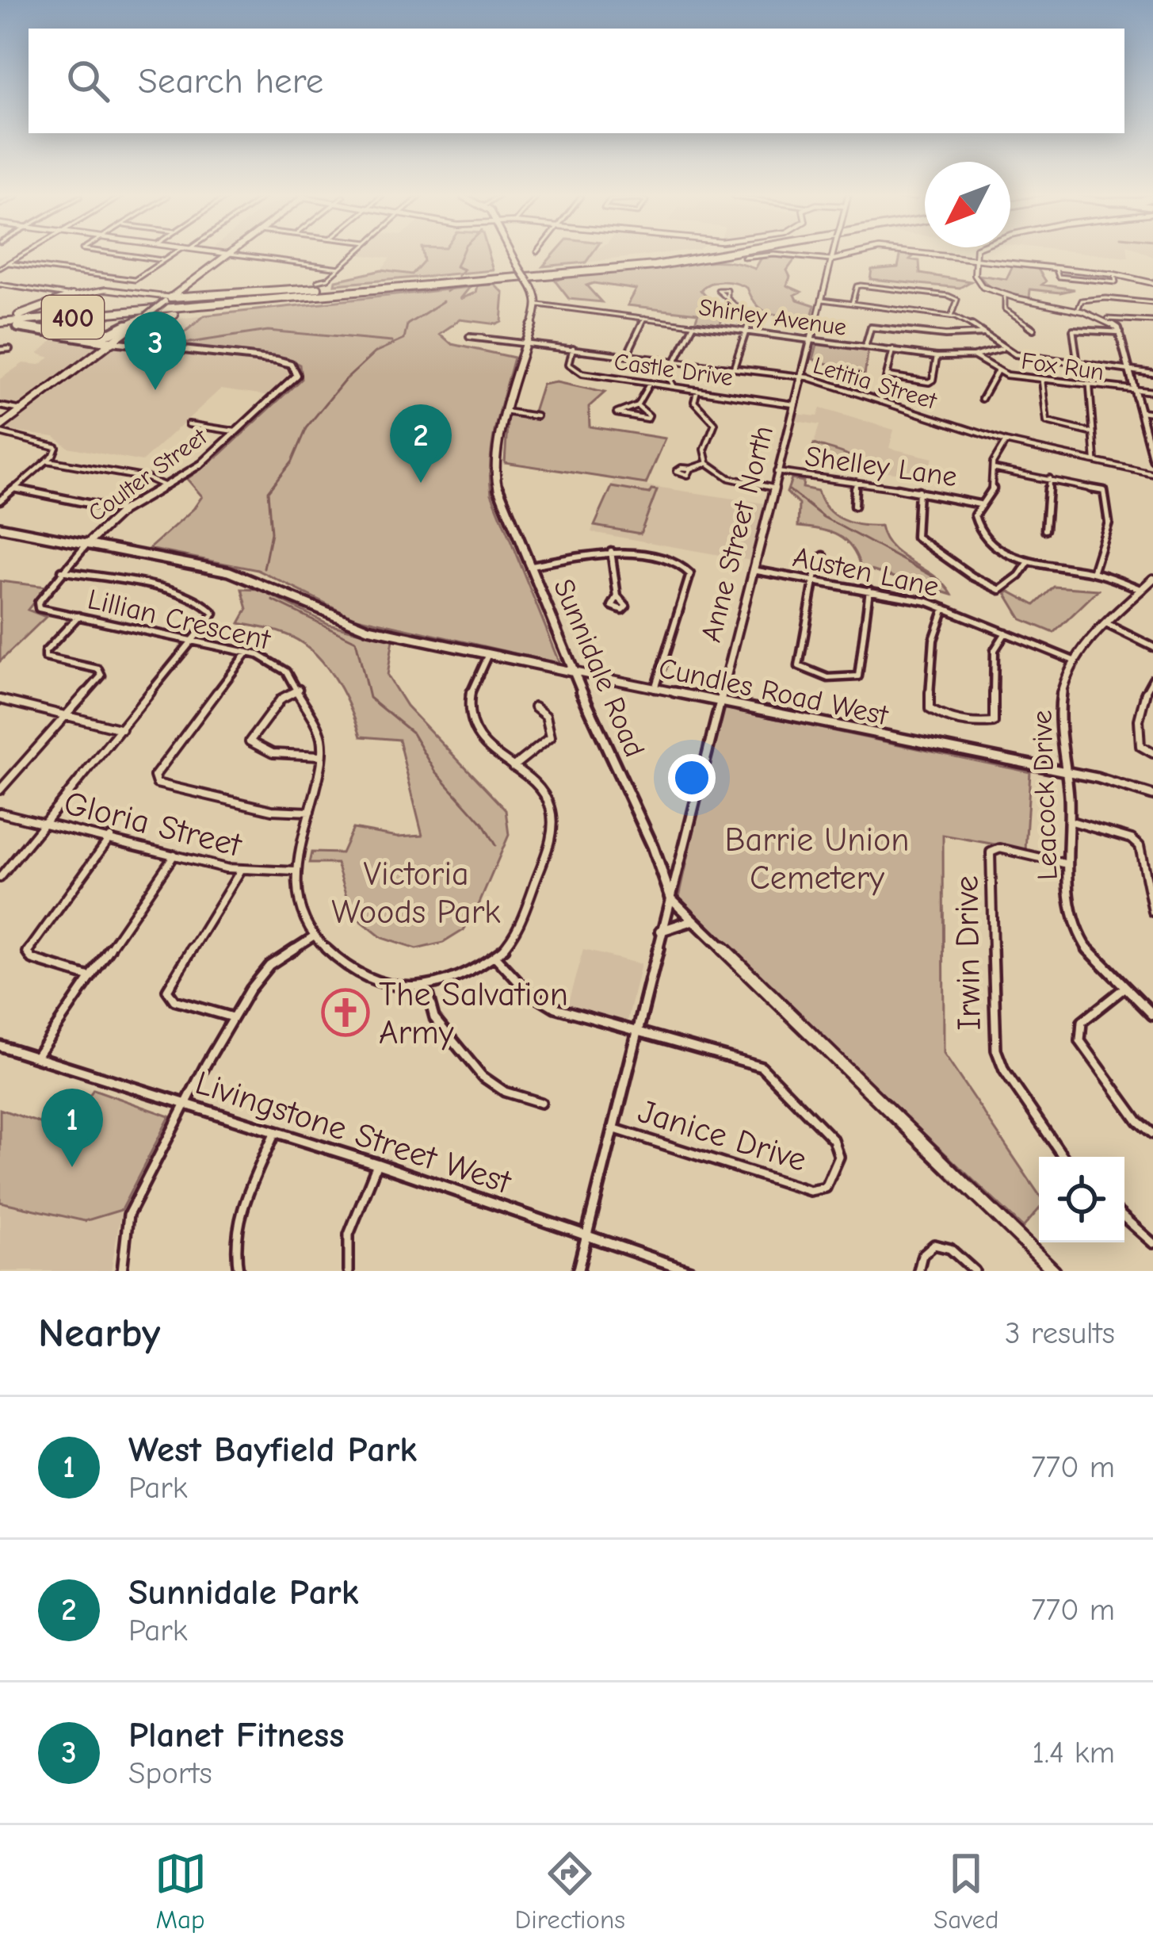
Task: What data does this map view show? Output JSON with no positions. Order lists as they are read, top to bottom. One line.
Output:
{"streets":{"highway":["400"],"main road":["Sunnidale Road","Cundles Road West"],"street":["Shirley Avenue","Fox Run","Castle Drive","Letitia Street","Shelley Lane","Coulter Street","Anne Street North","Austen Lane","Lillian Crescent","Leacock Drive","Gloria Street","Irwin Drive","Livingstone Street West","Janice Drive"]},"crossings":[["Shirley Avenue","Fox Run"],["Shirley Avenue","Anne Street North"],["Shirley Avenue","Sunnidale Road"],["Castle Drive","Letitia Street"],["Castle Drive","Anne Street North"],["Letitia Street","Anne Street North"],["Letitia Street","Sunnidale Road"],["Shelley Lane","Anne Street North"],["Coulter Street","Lillian Crescent"],["Coulter Street","Cundles Road West"],["Anne Street North","Austen Lane"],["Anne Street North","Sunnidale Road"],["Anne Street North","Cundles Road West"],["Anne Street North","Livingstone Street West"],["Anne Street North","Janice Drive"],["Austen Lane","Leacock Drive"],["Lillian Crescent","Cundles Road West"],["Lillian Crescent","Gloria Street"],["Lillian Crescent","Janice Drive"],["Sunnidale Road","Cundles Road West"],["Cundles Road West","Leacock Drive"],["Leacock Drive","Irwin Drive"]],"parks":["Barrie Union Cemetery","Victoria Woods Park"],"places":{"church":["The Salvation Army"]},"north":"bottom left","page":{"search":"Search here","pins":["3","2","1"],"heading":["Nearby","3 results"],"list":[{"mark":"1","name":"West Bayfield Park","note":"Park","value":"770 m"},{"mark":"2","name":"Sunnidale Park","note":"Park","value":"770 m"},{"mark":"3","name":"Planet Fitness","note":"Sports","value":"1.4 km"}],"nav":["Map","Directions","Saved"]}}
